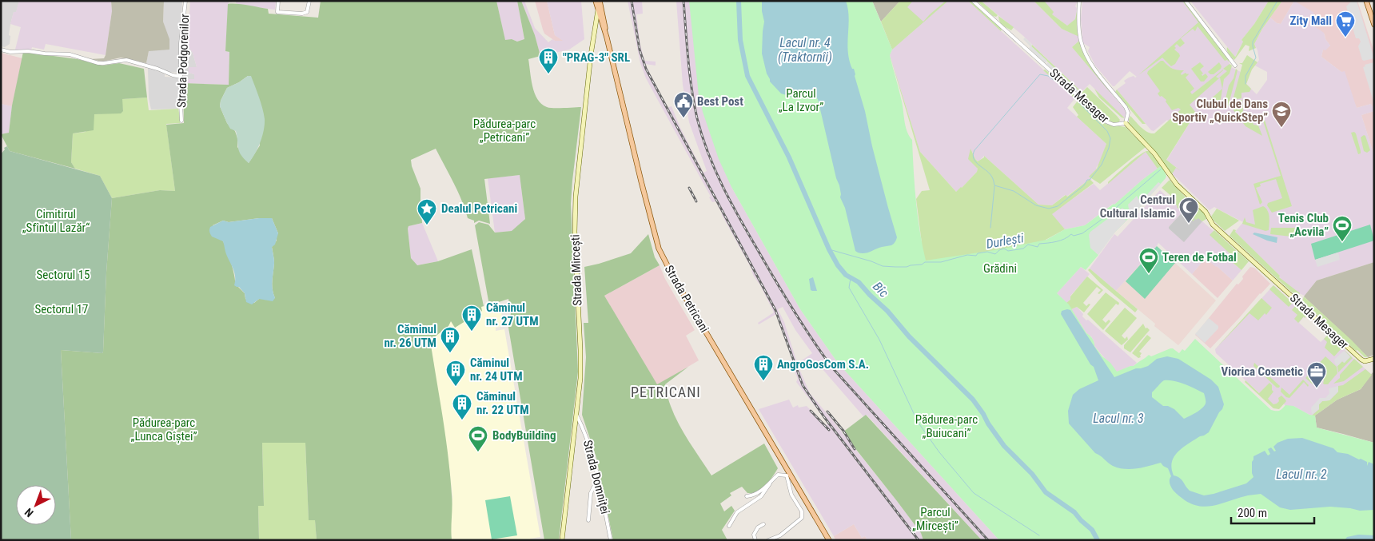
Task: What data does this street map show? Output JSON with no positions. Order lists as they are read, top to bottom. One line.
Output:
{"streets":{"main road":["Strada Mesager","Strada Mircești","Strada Petricani"],"street":["Strada Podgorenilor","Strada Domniței"]},"crossings":[["Strada Mircești","Strada Petricani"],["Strada Mircești","Strada Domniței"]],"districts":["PETRICANI"],"water":["Lacul nr. 4 (Traktornîi)","Durlești","Bîc","Lacul nr. 3","Lacul nr. 2"],"parks":["Parcul „La Izvor”","Pădurea-parc „Petricani”","Cimitirul „Sfîntul Lazăr“","Grădini","Sectorul 15","Sectorul 17","Pădurea-parc „Buiucani”","Pădurea-parc „Lunca Gîștei”","Parcul „Mircești”"],"places":{"supermarket":["Zity Mall"],"building":["\"PRAG-3\" SRL","Căminul nr. 27 UTM","Căminul nr. 26 UTM","AngroGosCom S.A.","Căminul nr. 24 UTM","Căminul nr. 22 UTM"],"public building":["Best Post"],"school or university":["Clubul de Dans Sportiv „QuickStep”"],"mosque":["Centrul Cultural Islamic"],"place":["Dealul Petricani"],"sports":["Tenis Club „Acvila”","Teren de Fotbal","BodyBuilding"],"office":["Viorica Cosmetic"]},"scale_bar":"200 m","north":"bottom left"}
